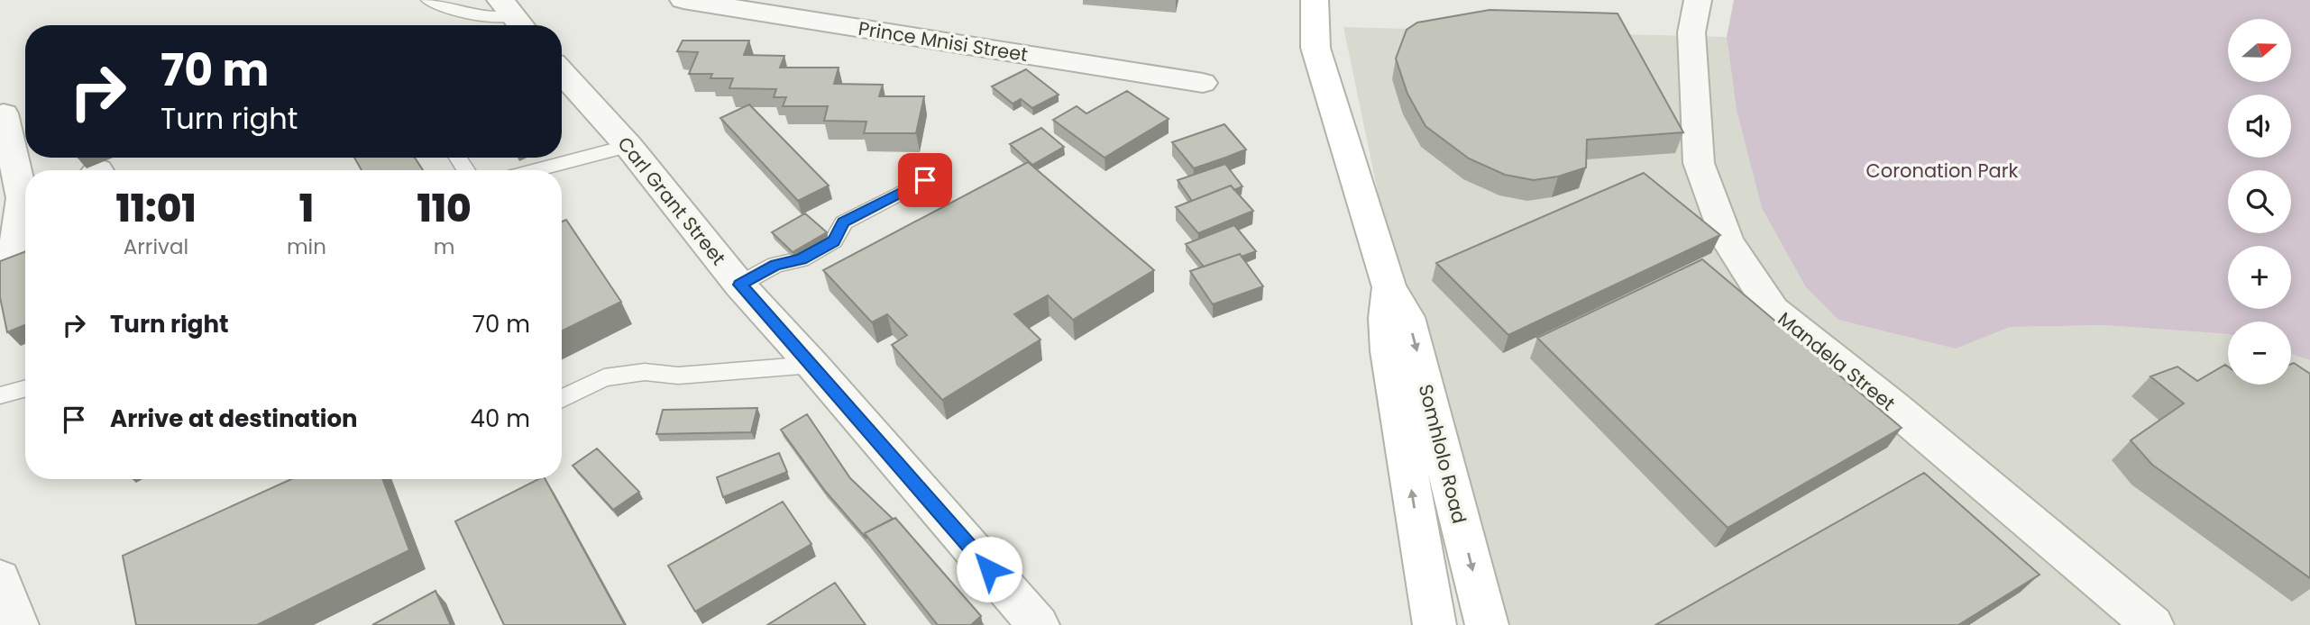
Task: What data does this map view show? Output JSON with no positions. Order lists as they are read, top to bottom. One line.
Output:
{"streets":{"main road":["Somhlolo Road"],"street":["Prince Mnisi Street","Carl Grant Street","Mandela Street"]},"parks":["Coronation Park"],"north":"right","page":{"map_buttons":["+","−"],"turn":["70 m","Turn right"],"eta":["11:01","Arrival","1","min","110","m"],"list":[{"name":"Turn right","value":"70 m"},{"name":"Arrive at destination","value":"40 m"}]}}
